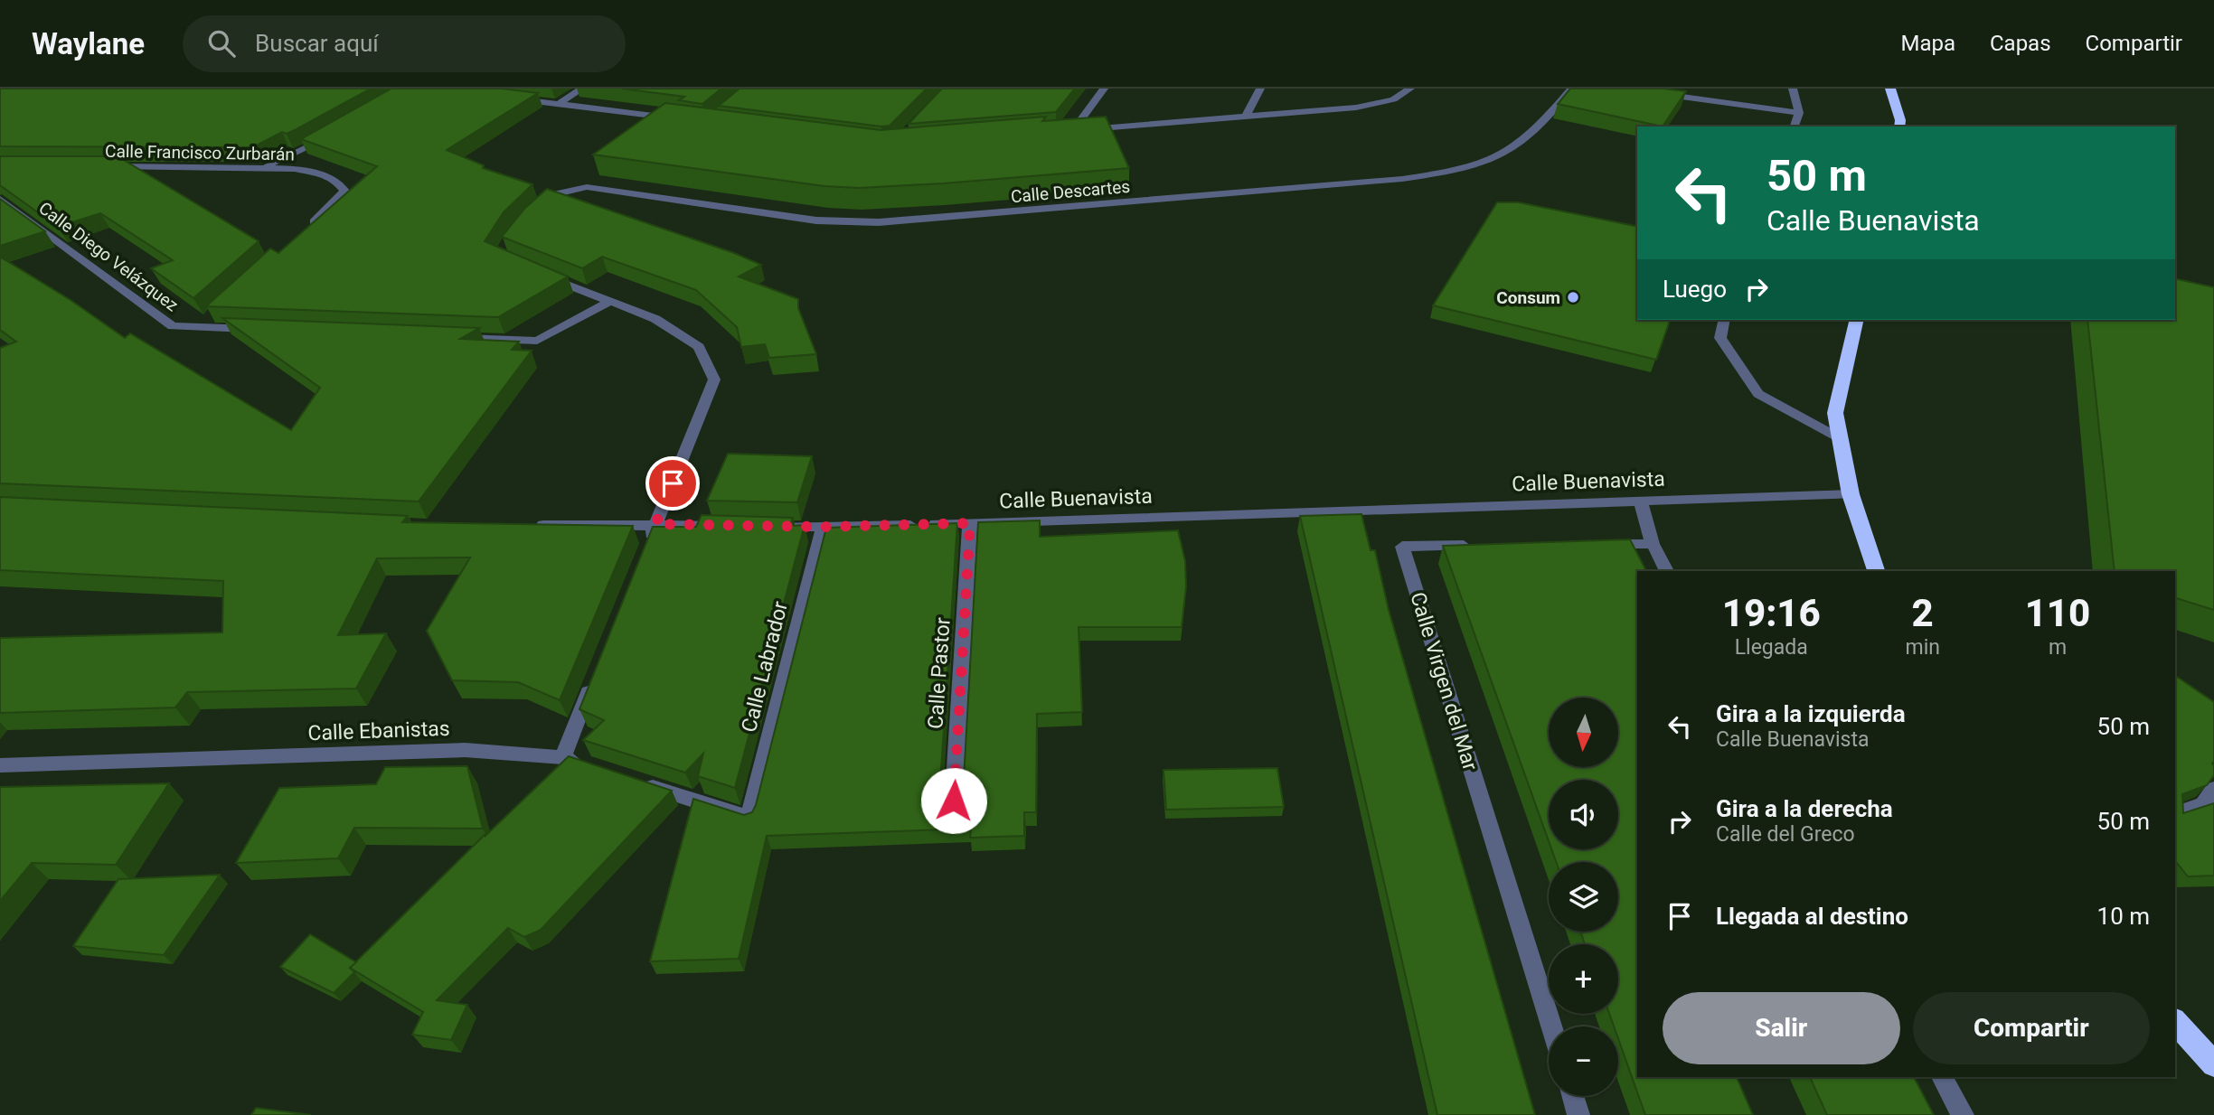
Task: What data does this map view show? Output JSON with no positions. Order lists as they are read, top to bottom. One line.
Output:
{"streets":{"street":["Calle Francisco Zurbarán","Calle Descartes","Calle Diego Velázquez","Calle Buenavista","Calle Labrador","Calle Pastor","Calle Virgen del Mar","Calle Ebanistas"]},"crossings":[["Calle Buenavista","Calle Labrador"],["Calle Buenavista","Calle Pastor"]],"places":["Consum"],"north":"bottom","page":{"header":"Waylane","search":"Buscar aquí","nav":["Mapa","Capas","Compartir"],"turn":["50 m","Calle Buenavista"],"then":"Luego","eta":["19:16","Llegada","2","min","110","m"],"list":[{"name":"Gira a la izquierda","note":"Calle Buenavista","value":"50 m"},{"name":"Gira a la derecha","note":"Calle del Greco","value":"50 m"},{"name":"Llegada al destino","value":"10 m"}],"map_buttons":["+","−"],"buttons":["Salir","Compartir"]}}
